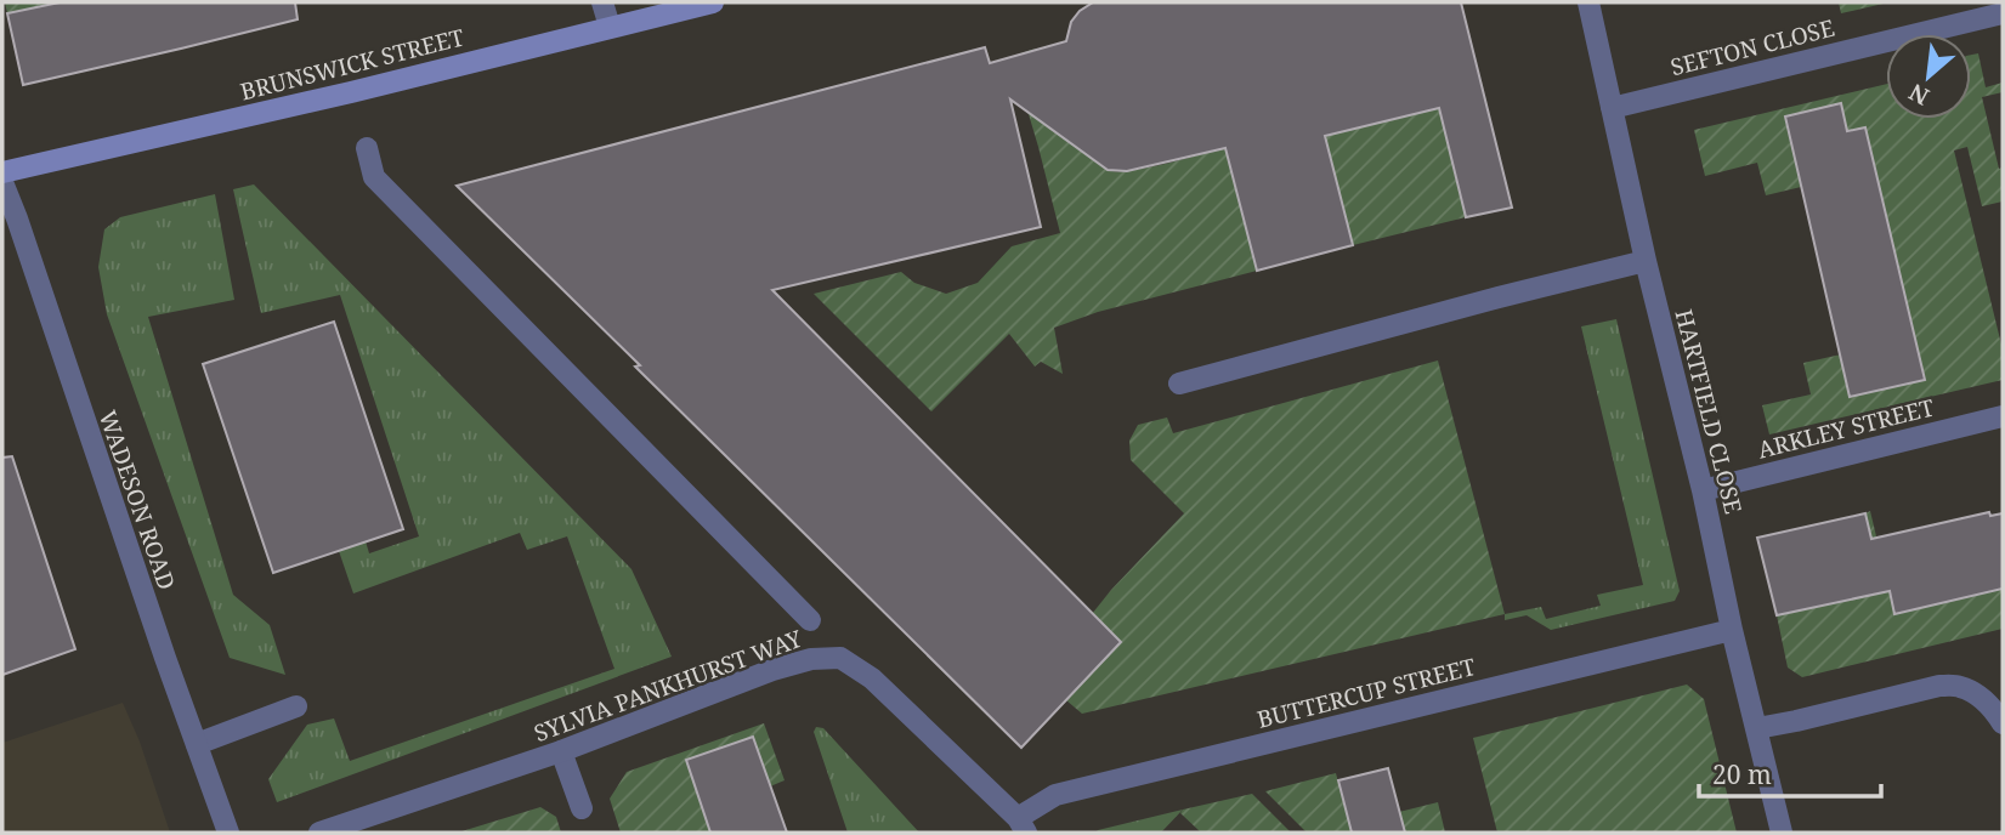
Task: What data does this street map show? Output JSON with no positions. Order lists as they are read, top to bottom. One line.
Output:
{"streets":{"street":["SEFTON CLOSE","BRUNSWICK STREET","HARTFIELD CLOSE","ARKLEY STREET","WADESON ROAD","SYLVIA PANKHURST WAY","BUTTERCUP STREET"]},"crossings":[["SEFTON CLOSE","HARTFIELD CLOSE"],["HARTFIELD CLOSE","ARKLEY STREET"],["HARTFIELD CLOSE","BUTTERCUP STREET"],["SYLVIA PANKHURST WAY","BUTTERCUP STREET"]],"scale_bar":"20 m","north":"bottom left"}
